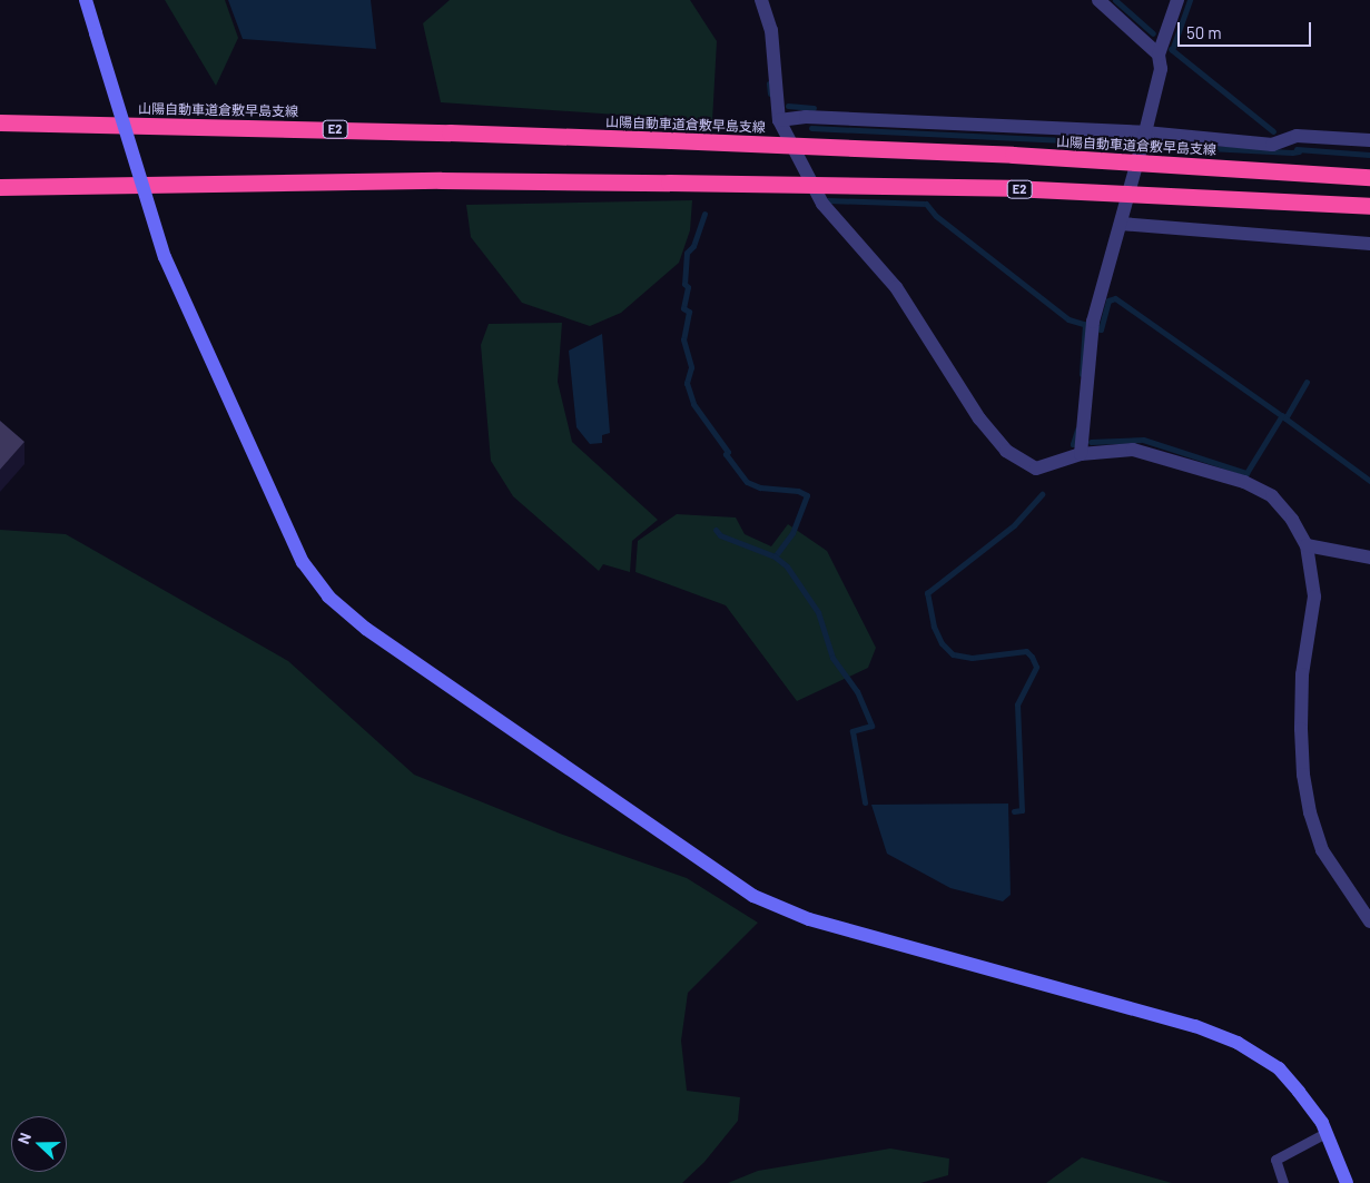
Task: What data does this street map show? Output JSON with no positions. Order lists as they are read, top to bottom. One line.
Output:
{"streets":{"highway":["山陽自動車道倉敷早島支線","E2"]},"scale_bar":"50 m","north":"left"}
